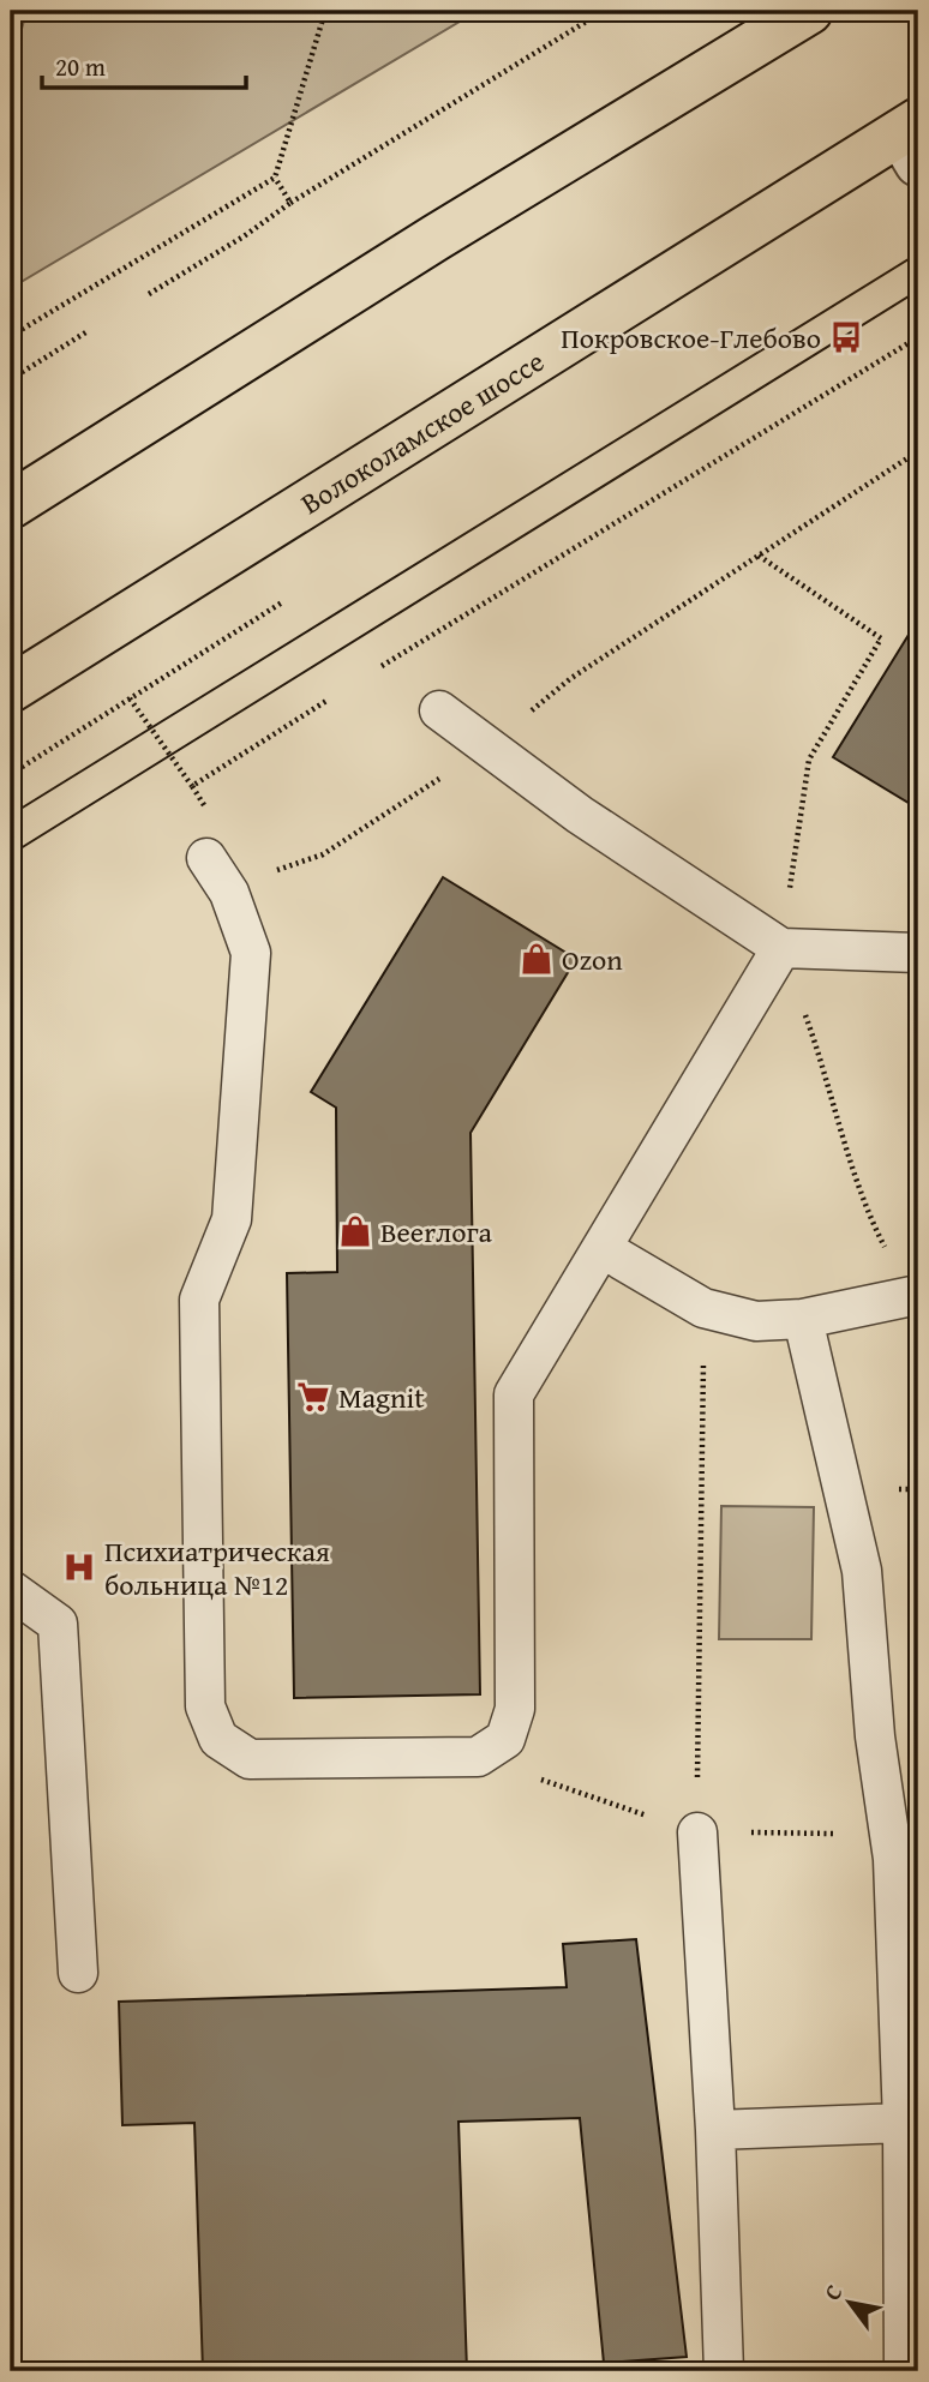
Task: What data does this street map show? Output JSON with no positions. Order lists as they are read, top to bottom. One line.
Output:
{"streets":{"main road":["Волоколамское шоссе"]},"places":{"bus stop":["Покровское-Глебово"],"shop":["Ozon","Beerлога"],"supermarket":["Magnit"],"hospital":["Психиатрическая больница №12"]},"scale_bar":"20 m","north":"top left"}
